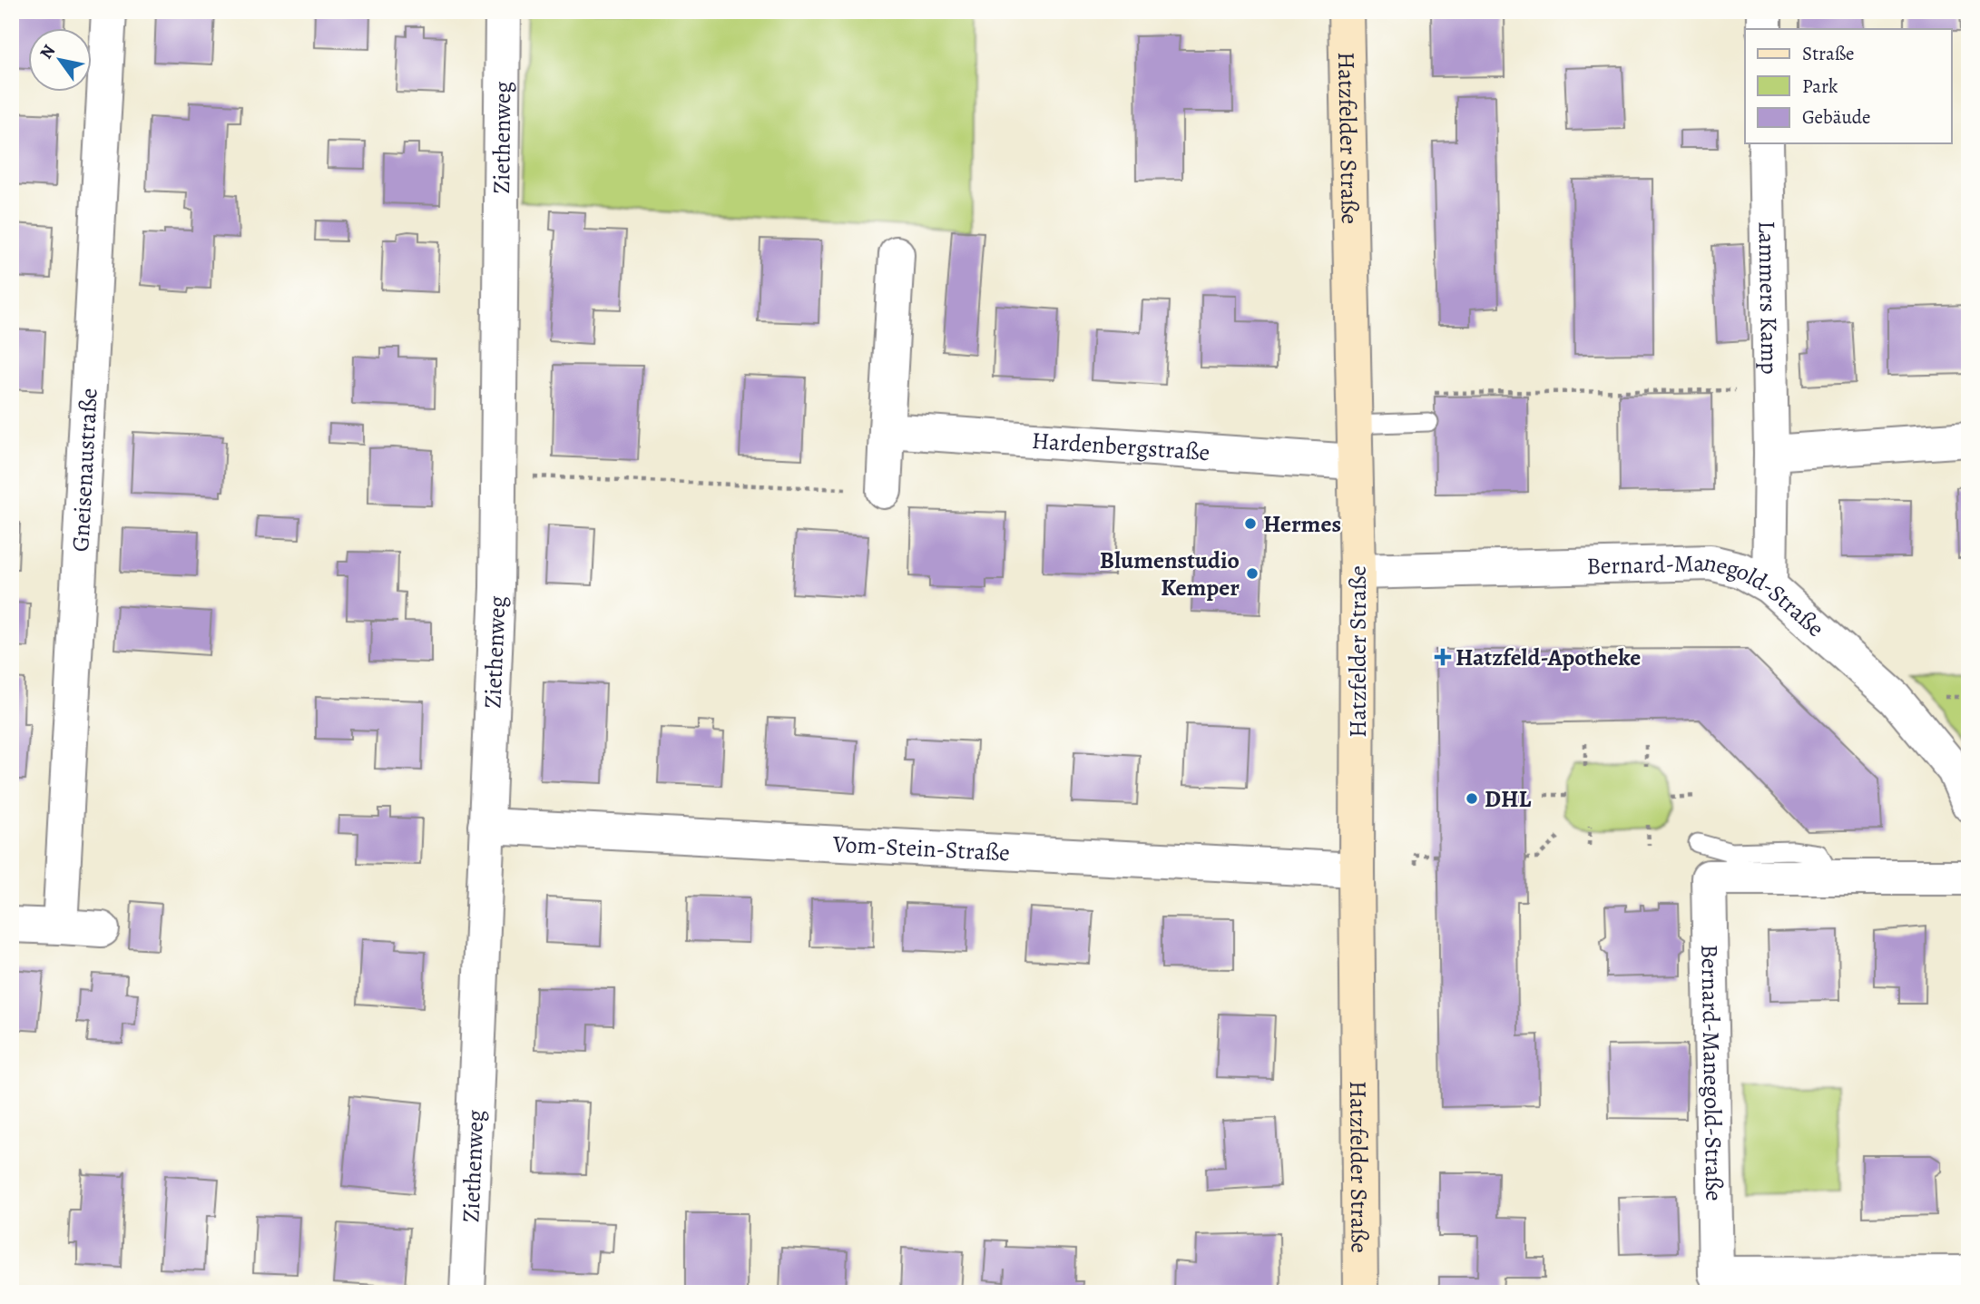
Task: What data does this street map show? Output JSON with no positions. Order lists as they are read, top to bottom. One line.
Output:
{"streets":{"street":["Ziethenweg","Hatzfelder Straße","Lammers Kamp","Hardenbergstraße","Gneisenaustraße","Bernard-Manegold-Straße","Vom-Stein-Straße"]},"crossings":[["Ziethenweg","Vom-Stein-Straße"],["Hatzfelder Straße","Hardenbergstraße"],["Hatzfelder Straße","Bernard-Manegold-Straße"],["Hatzfelder Straße","Vom-Stein-Straße"],["Lammers Kamp","Bernard-Manegold-Straße"]],"places":{"other":["Hermes","Blumenstudio Kemper","DHL"],"health":["Hatzfeld-Apotheke"]},"legend":["Straße","Park","Gebäude"],"north":"top left"}
